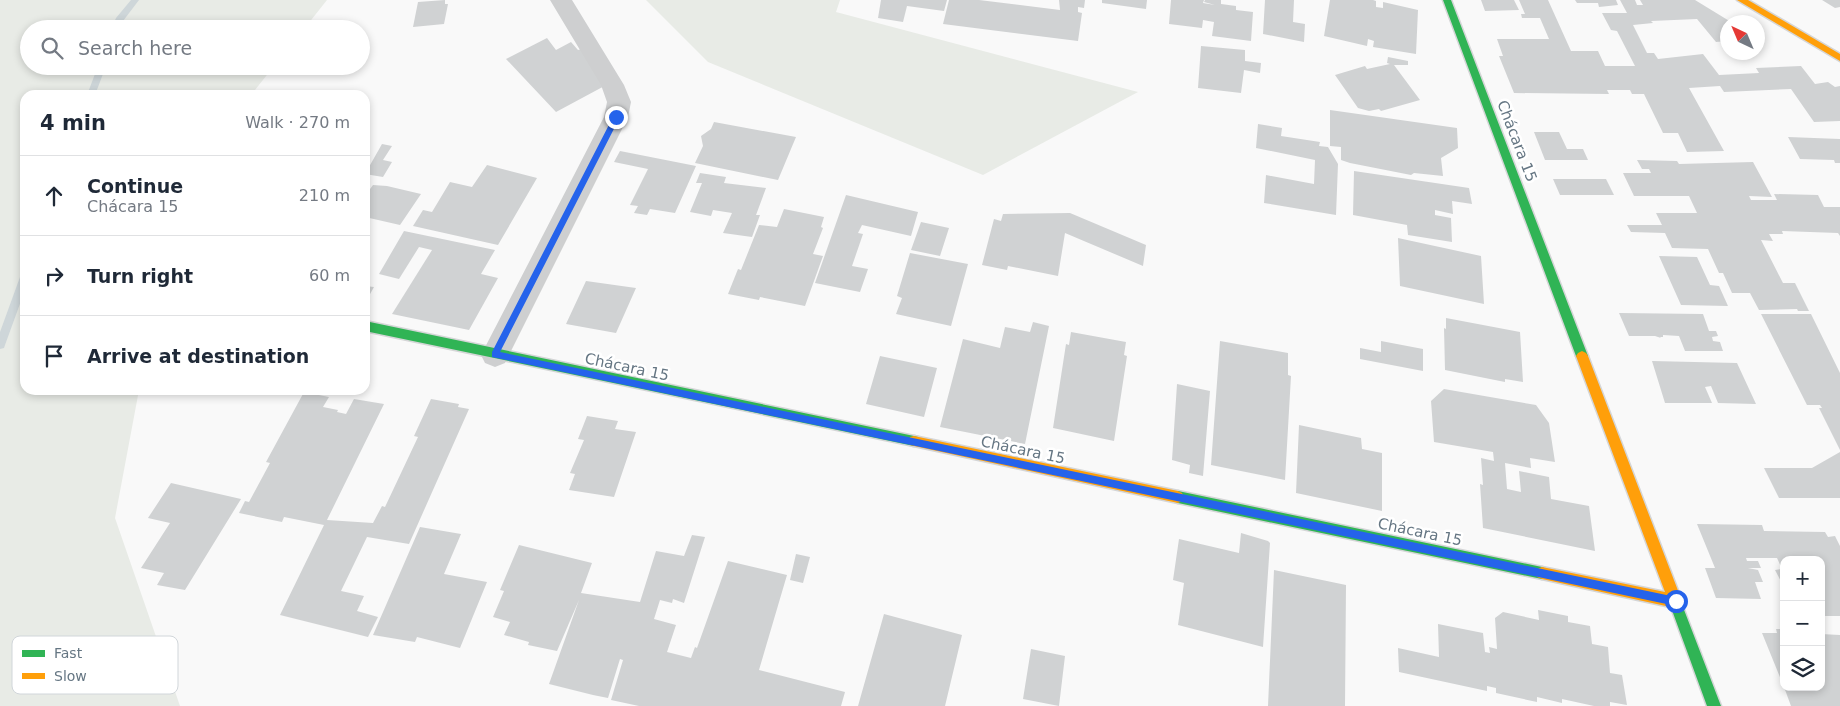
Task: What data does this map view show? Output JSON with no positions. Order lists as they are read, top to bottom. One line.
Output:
{"streets":{"street":["Chácara 15"]},"legend":["Fast","Slow"],"north":"top left","page":{"search":"Search here","heading":["4 min","Walk · 270 m"],"list":[["Continue","Chácara 15","210 m"],["Turn right","60 m"],"Arrive at destination"],"map_buttons":["+","−"]}}
